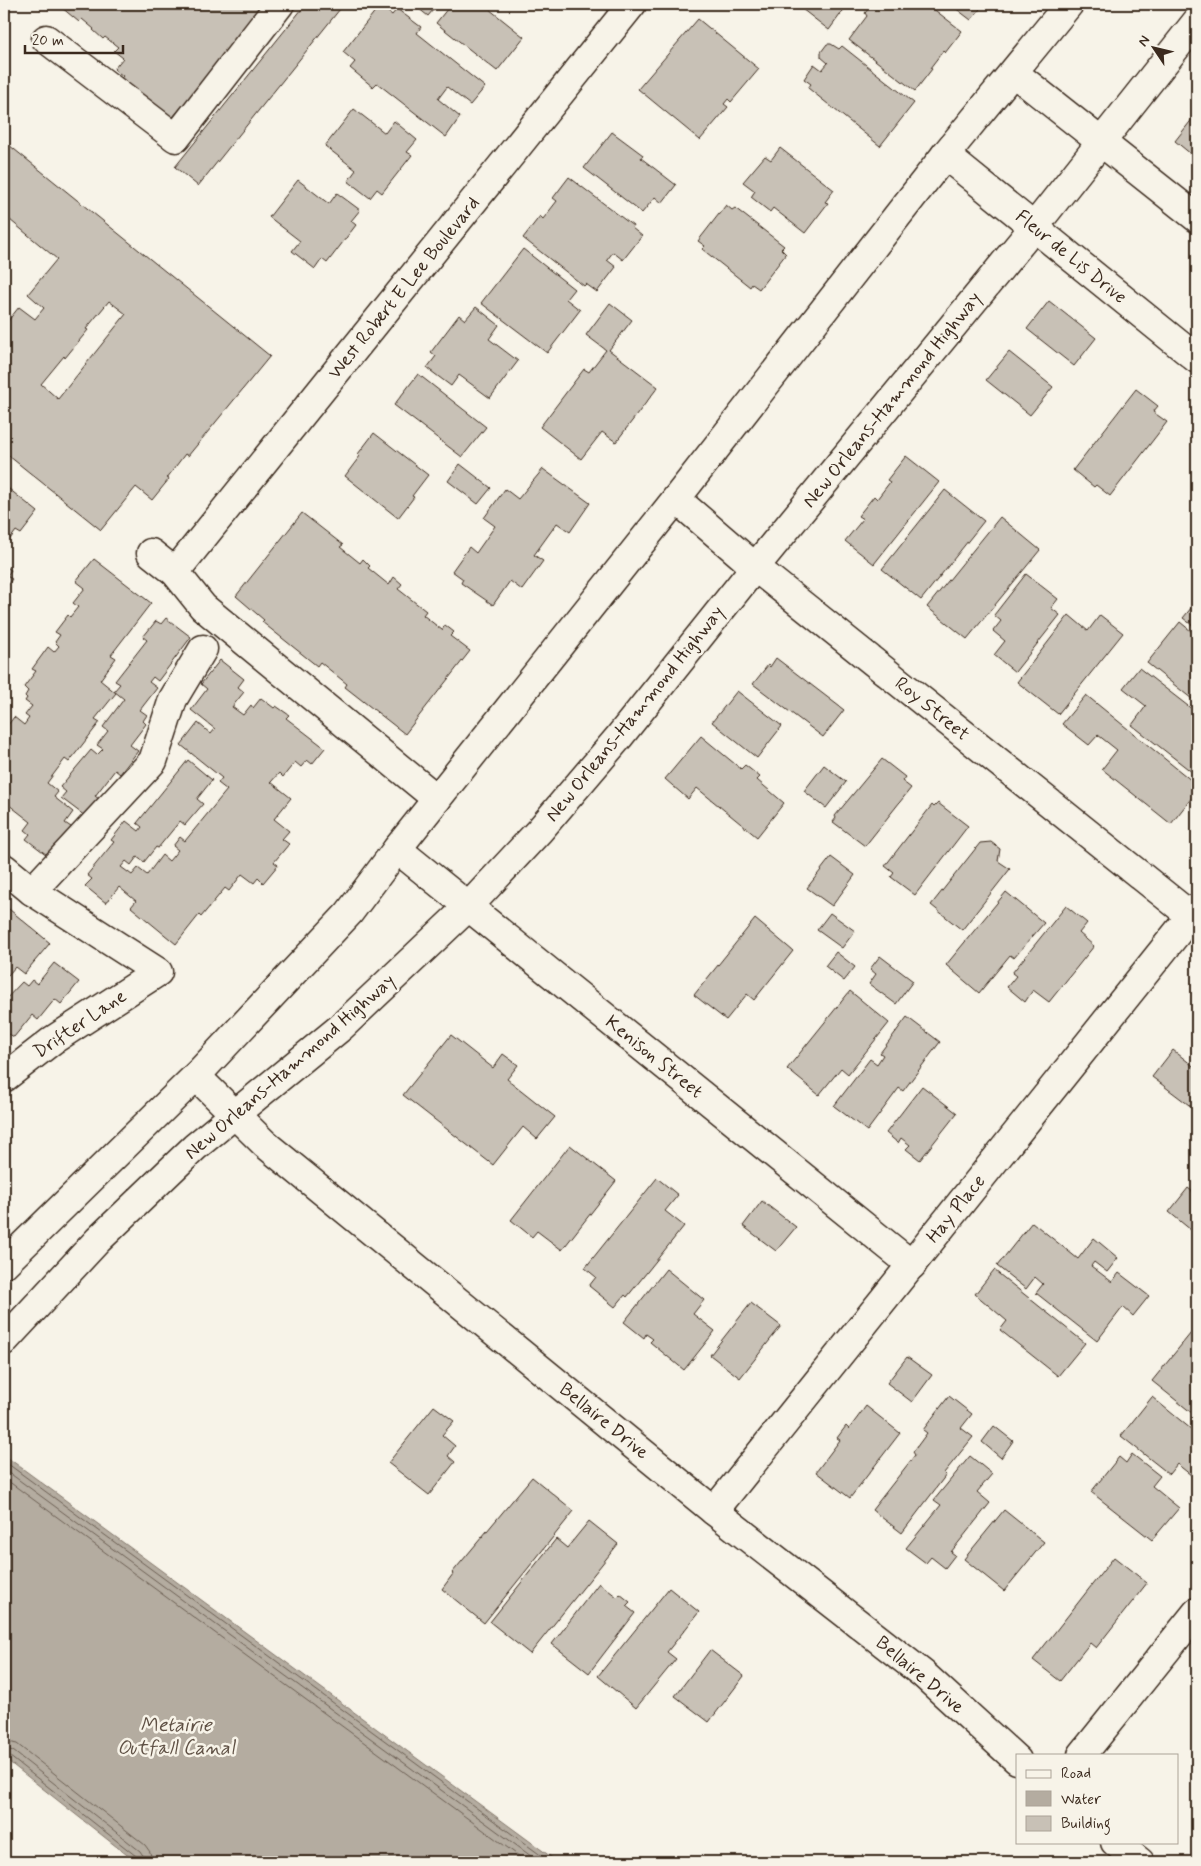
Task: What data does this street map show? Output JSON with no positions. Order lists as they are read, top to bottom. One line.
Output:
{"streets":{"street":["Fleur de Lis Drive","West Robert E Lee Boulevard","New Orleans-Hammond Highway","Roy Street","Drifter Lane","Kenison Street","Hay Place","Bellaire Drive"]},"crossings":[["Fleur de Lis Drive","New Orleans-Hammond Highway"],["New Orleans-Hammond Highway","Roy Street"],["New Orleans-Hammond Highway","Kenison Street"],["New Orleans-Hammond Highway","Bellaire Drive"],["Roy Street","Hay Place"],["Kenison Street","Hay Place"],["Hay Place","Bellaire Drive"]],"water":["Metairie Outfall Canal"],"legend":["Road","Water","Building"],"scale_bar":"20 m","north":"top left"}
